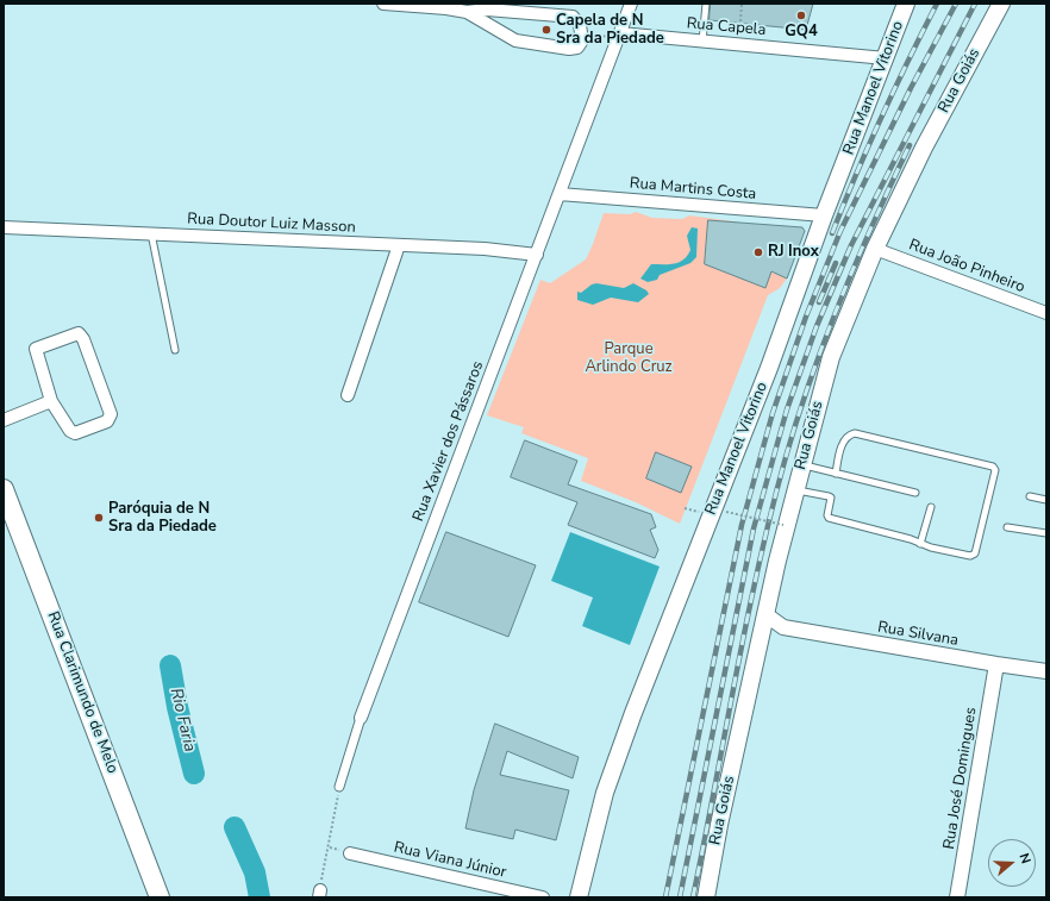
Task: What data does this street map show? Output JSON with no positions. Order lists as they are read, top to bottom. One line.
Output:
{"streets":{"main road":["Rua Goiás","Rua Manoel Vitorino","Rua Clarimundo de Melo"],"street":["Rua Capela","Rua Martins Costa","Rua Doutor Luiz Masson","Rua João Pinheiro","Rua Xavier dos Pássaros","Rua Silvana","Rua José Domingues","Rua Viana Júnior"]},"crossings":[["Rua Capela","Rua Manoel Vitorino"],["Rua Capela","Rua Xavier dos Pássaros"],["Rua Goiás","Rua João Pinheiro"],["Rua Goiás","Rua Silvana"],["Rua Manoel Vitorino","Rua Martins Costa"],["Rua Martins Costa","Rua Xavier dos Pássaros"],["Rua Doutor Luiz Masson","Rua Xavier dos Pássaros"],["Rua Silvana","Rua José Domingues"]],"water":["Rio Faria"],"parks":["Parque Arlindo Cruz"],"places":["GQ4","Capela de N Sra da Piedade","RJ Inox","Paróquia de N Sra da Piedade"],"north":"right"}
